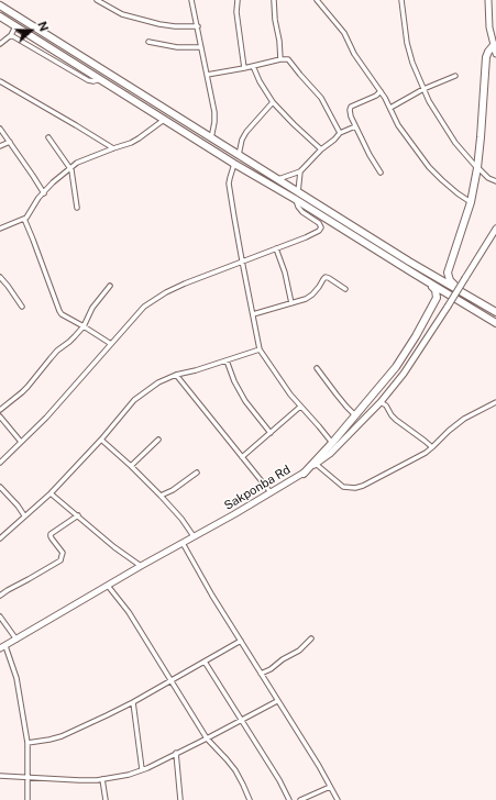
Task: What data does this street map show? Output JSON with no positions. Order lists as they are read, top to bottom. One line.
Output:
{"streets":{"main road":["Sakponba Rd"]},"north":"right"}
